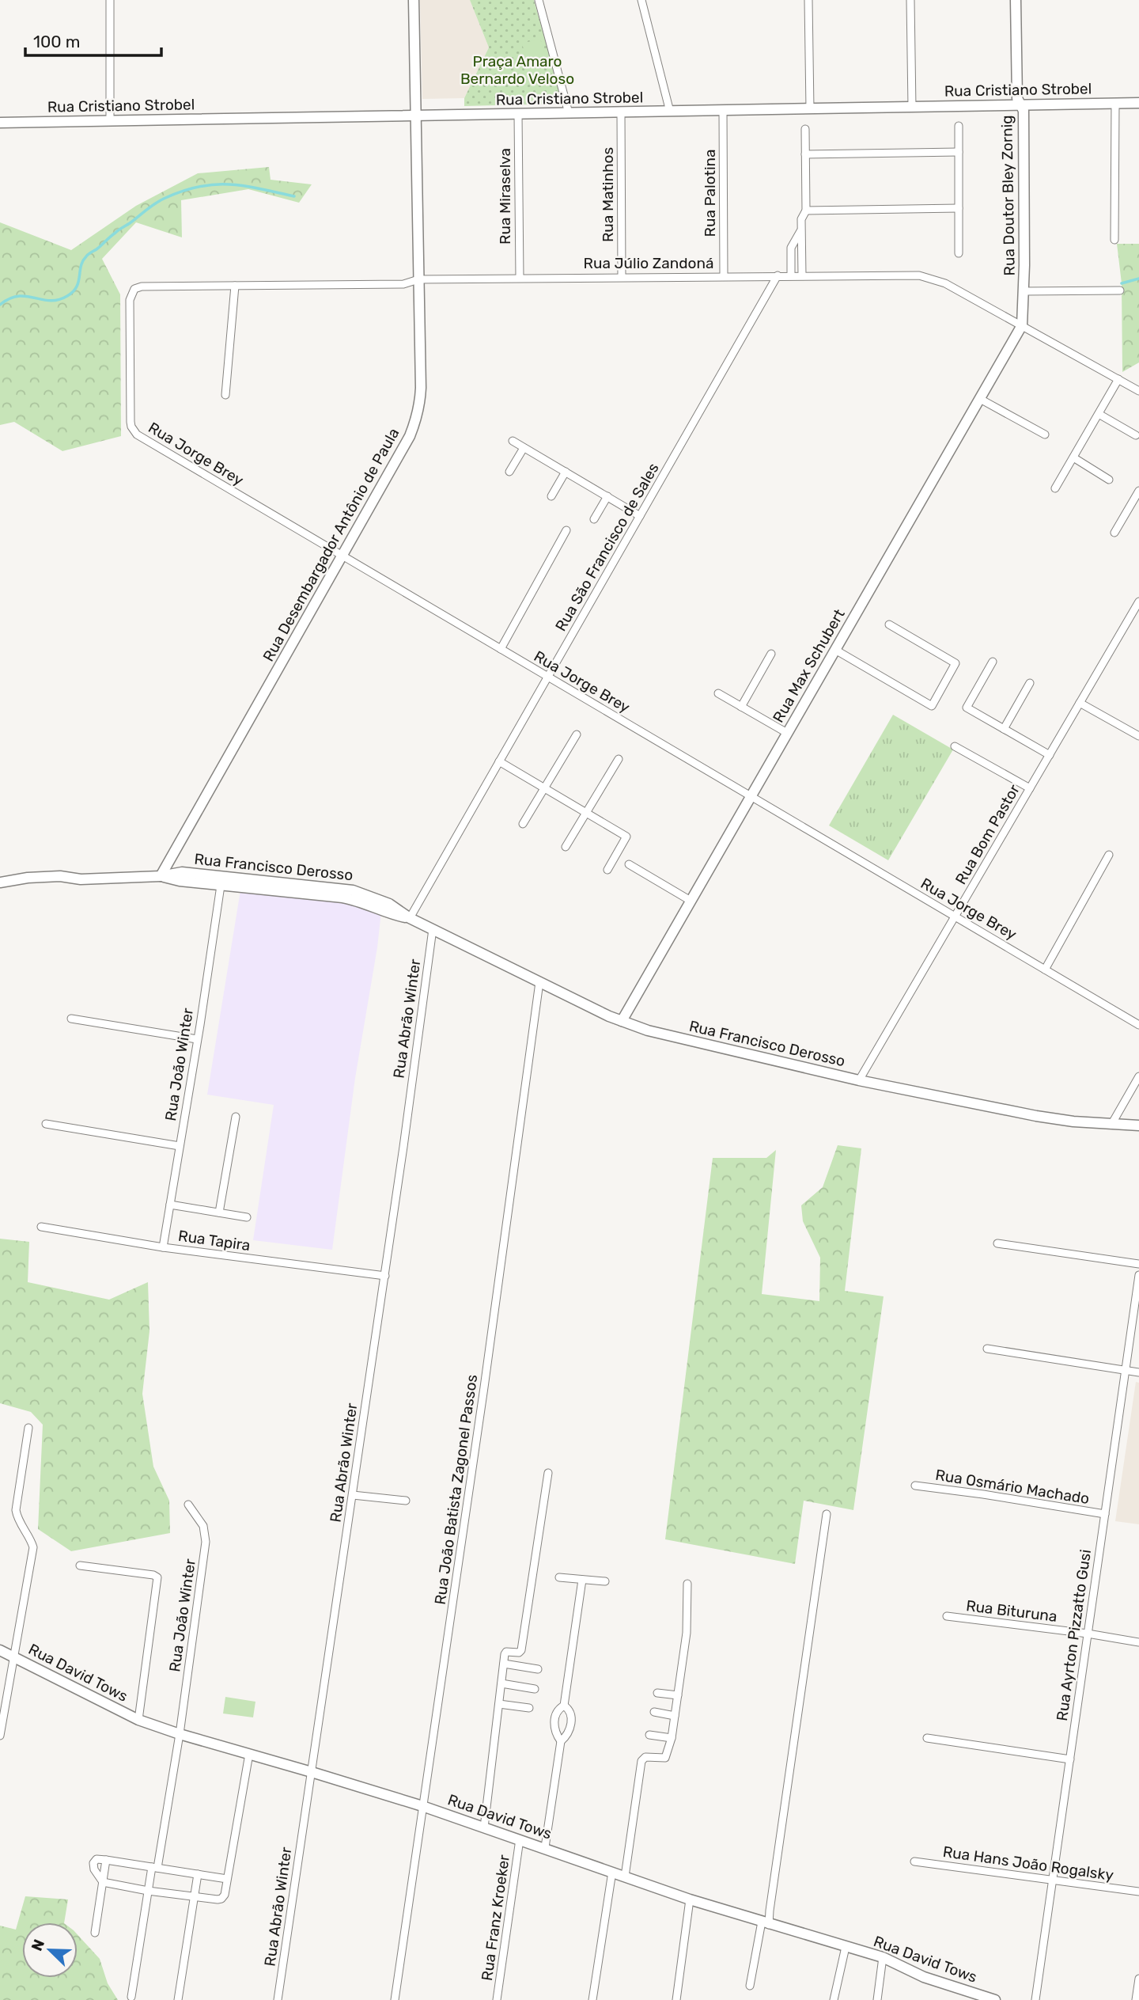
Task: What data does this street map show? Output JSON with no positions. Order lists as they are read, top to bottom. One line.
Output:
{"streets":{"main road":["Rua Cristiano Strobel","Rua Doutor Bley Zornig","Rua Desembargador Antônio de Paula","Rua Max Schubert","Rua Francisco Derosso","Rua David Tows"],"street":["Rua Palotina","Rua Matinhos","Rua Miraselva","Rua Júlio Zandoná","Rua Jorge Brey","Rua São Francisco de Sales","Rua Bom Pastor","Rua Abrão Winter","Rua João Winter","Rua Tapira","Rua Osmário Machado","Rua João Batista Zagonel Passos","Rua Bituruna","Rua Ayrton Pizzatto Gusi","Rua Hans João Rogalsky","Rua Franz Kroeker"]},"crossings":[["Rua Cristiano Strobel","Rua Palotina"],["Rua Cristiano Strobel","Rua Matinhos"],["Rua Cristiano Strobel","Rua Doutor Bley Zornig"],["Rua Cristiano Strobel","Rua Miraselva"],["Rua Cristiano Strobel","Rua Desembargador Antônio de Paula"],["Rua Palotina","Rua Júlio Zandoná"],["Rua Matinhos","Rua Júlio Zandoná"],["Rua Doutor Bley Zornig","Rua Júlio Zandoná"],["Rua Doutor Bley Zornig","Rua Max Schubert"],["Rua Miraselva","Rua Júlio Zandoná"],["Rua Júlio Zandoná","Rua Jorge Brey"],["Rua Júlio Zandoná","Rua Desembargador Antônio de Paula"],["Rua Júlio Zandoná","Rua São Francisco de Sales"],["Rua Júlio Zandoná","Rua Max Schubert"],["Rua Jorge Brey","Rua Desembargador Antônio de Paula"],["Rua Jorge Brey","Rua São Francisco de Sales"],["Rua Jorge Brey","Rua Max Schubert"],["Rua Jorge Brey","Rua Bom Pastor"],["Rua Desembargador Antônio de Paula","Rua Francisco Derosso"],["Rua São Francisco de Sales","Rua Francisco Derosso"],["Rua Max Schubert","Rua Francisco Derosso"],["Rua Bom Pastor","Rua Francisco Derosso"],["Rua Francisco Derosso","Rua Abrão Winter"],["Rua Francisco Derosso","Rua João Winter"],["Rua Francisco Derosso","Rua João Batista Zagonel Passos"],["Rua Abrão Winter","Rua Tapira"],["Rua Abrão Winter","Rua David Tows"],["Rua João Winter","Rua Tapira"],["Rua João Winter","Rua David Tows"],["Rua Osmário Machado","Rua Ayrton Pizzatto Gusi"],["Rua João Batista Zagonel Passos","Rua David Tows"],["Rua Bituruna","Rua Ayrton Pizzatto Gusi"],["Rua Ayrton Pizzatto Gusi","Rua Hans João Rogalsky"],["Rua David Tows","Rua Franz Kroeker"]],"parks":["Praça Amaro Bernardo Veloso"],"scale_bar":"100 m","north":"top left"}
